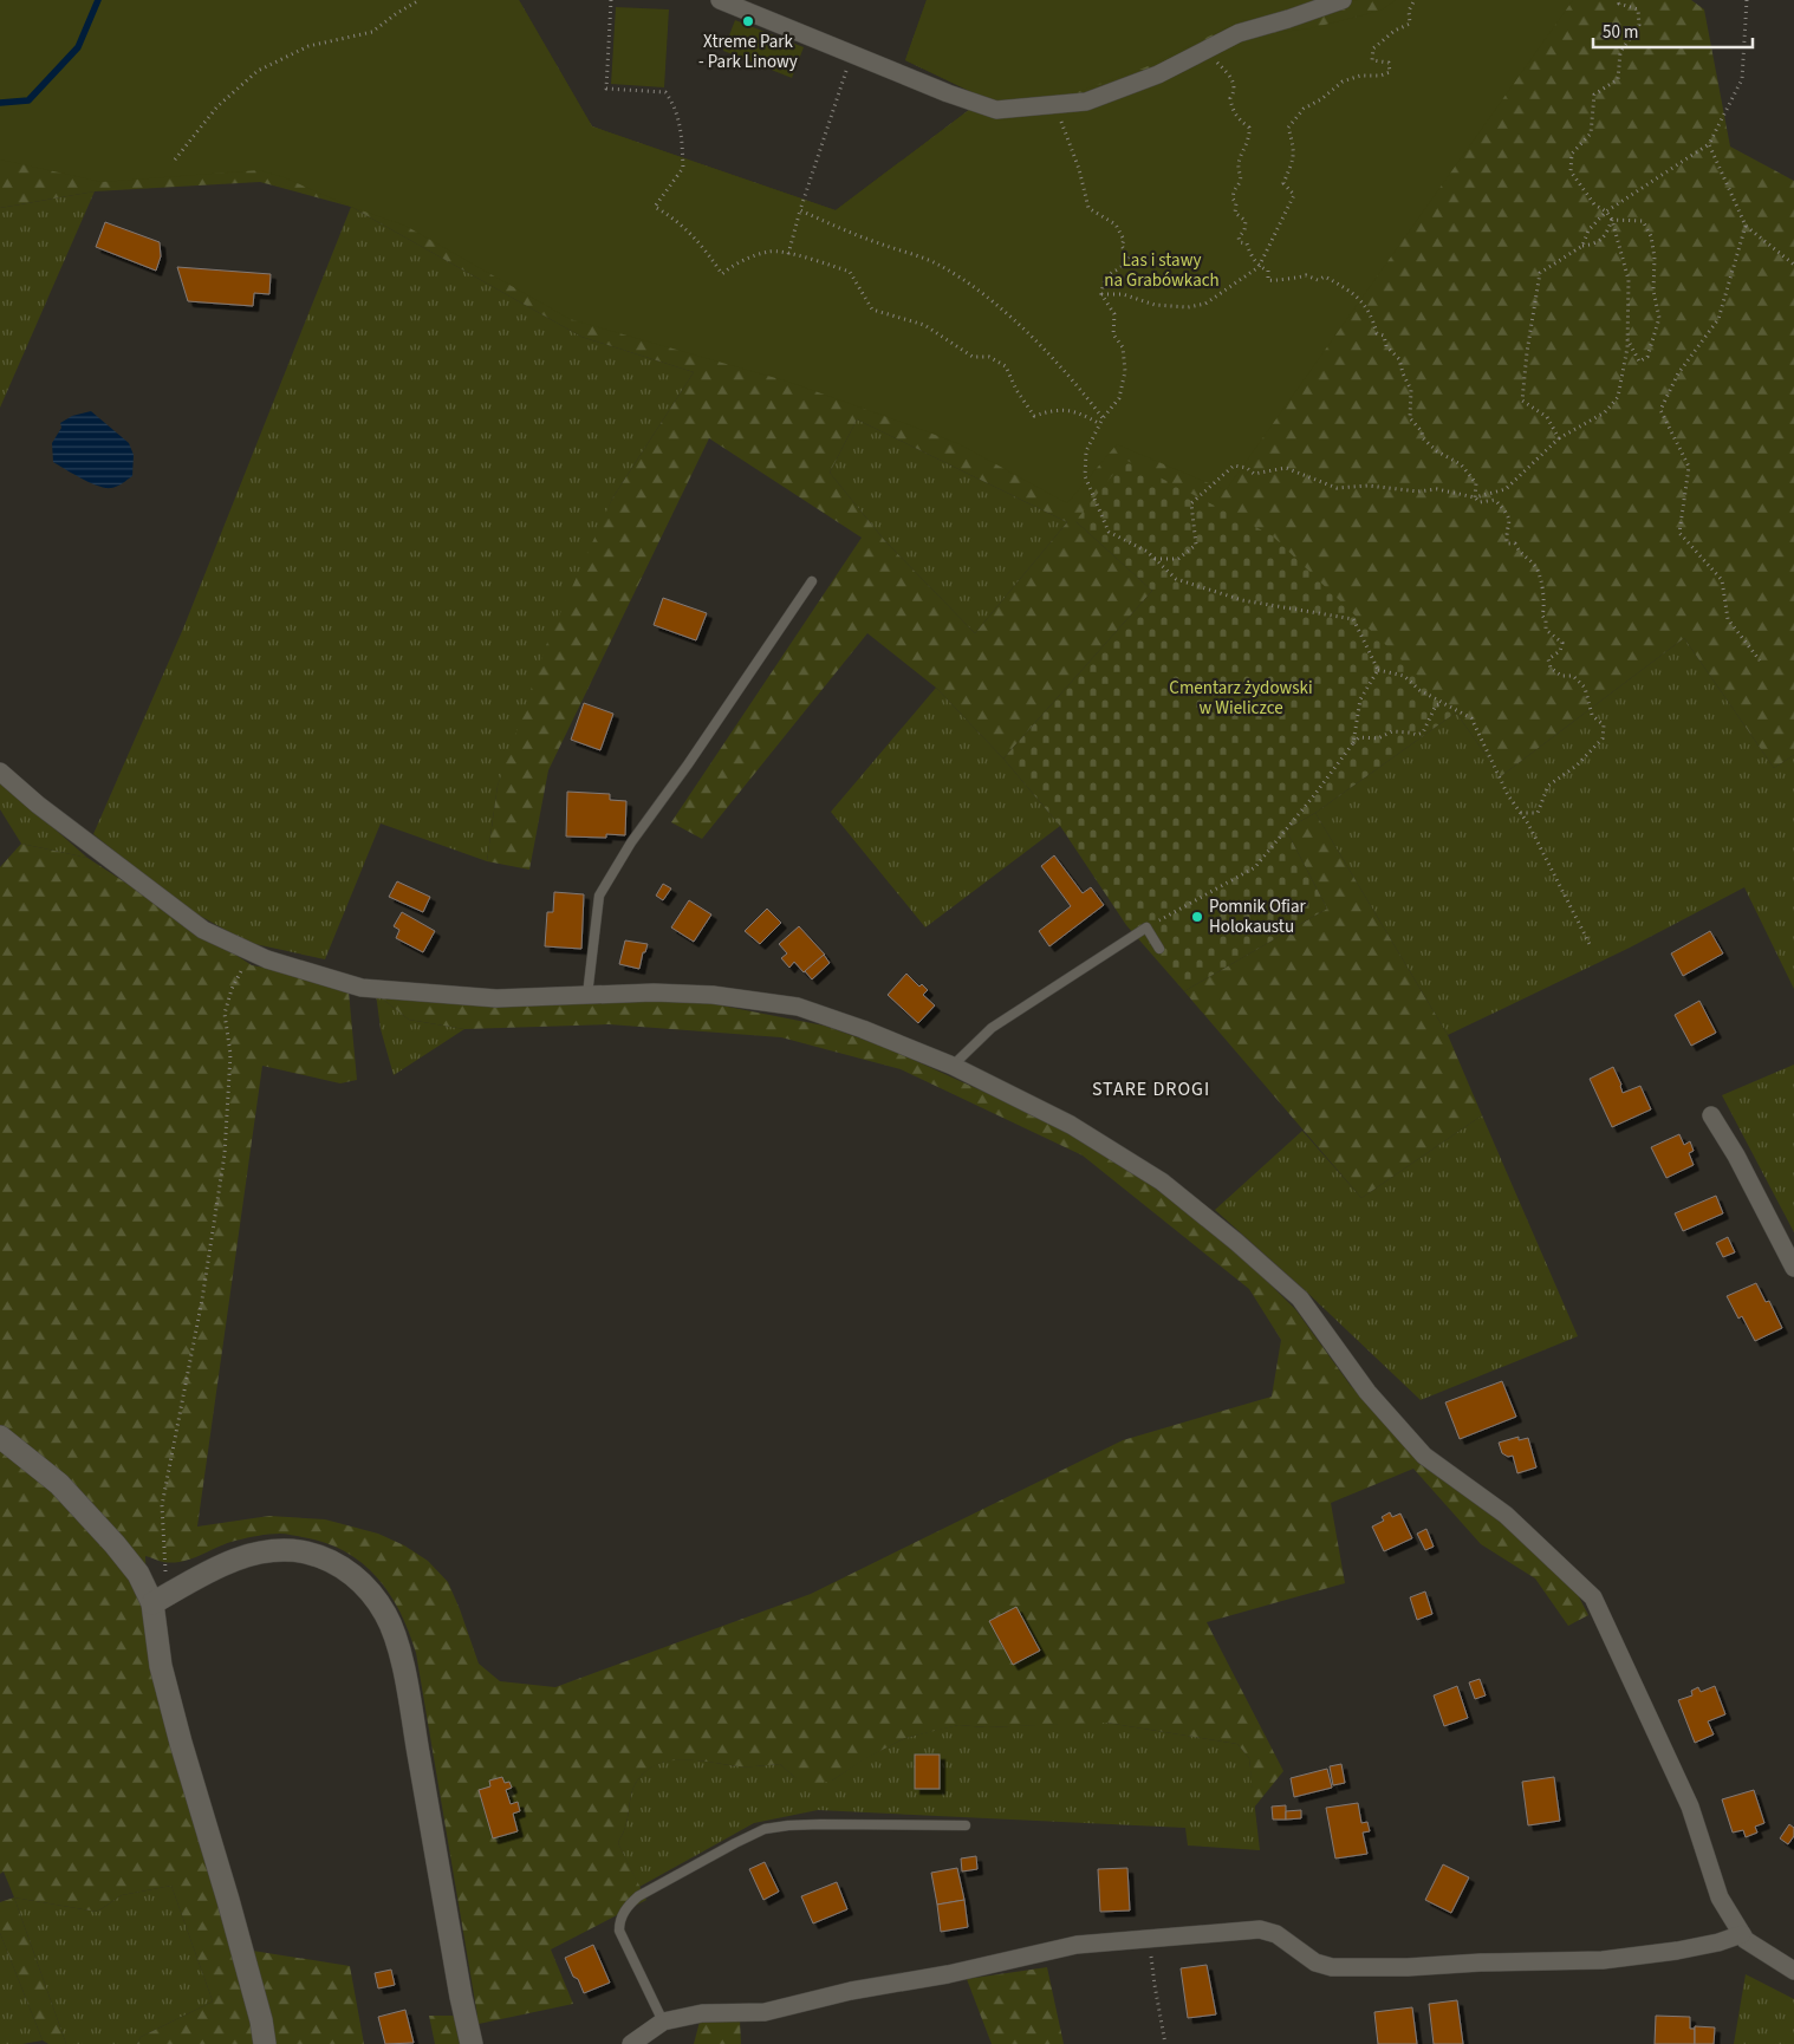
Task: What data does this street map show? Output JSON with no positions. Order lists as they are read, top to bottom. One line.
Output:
{"districts":["STARE DROGI"],"parks":["Las i stawy na Grabówkach","Cmentarz żydowski w Wieliczce"],"places":["Xtreme Park - Park Linowy","Pomnik Ofiar Holokaustu"],"scale_bar":"50 m"}
